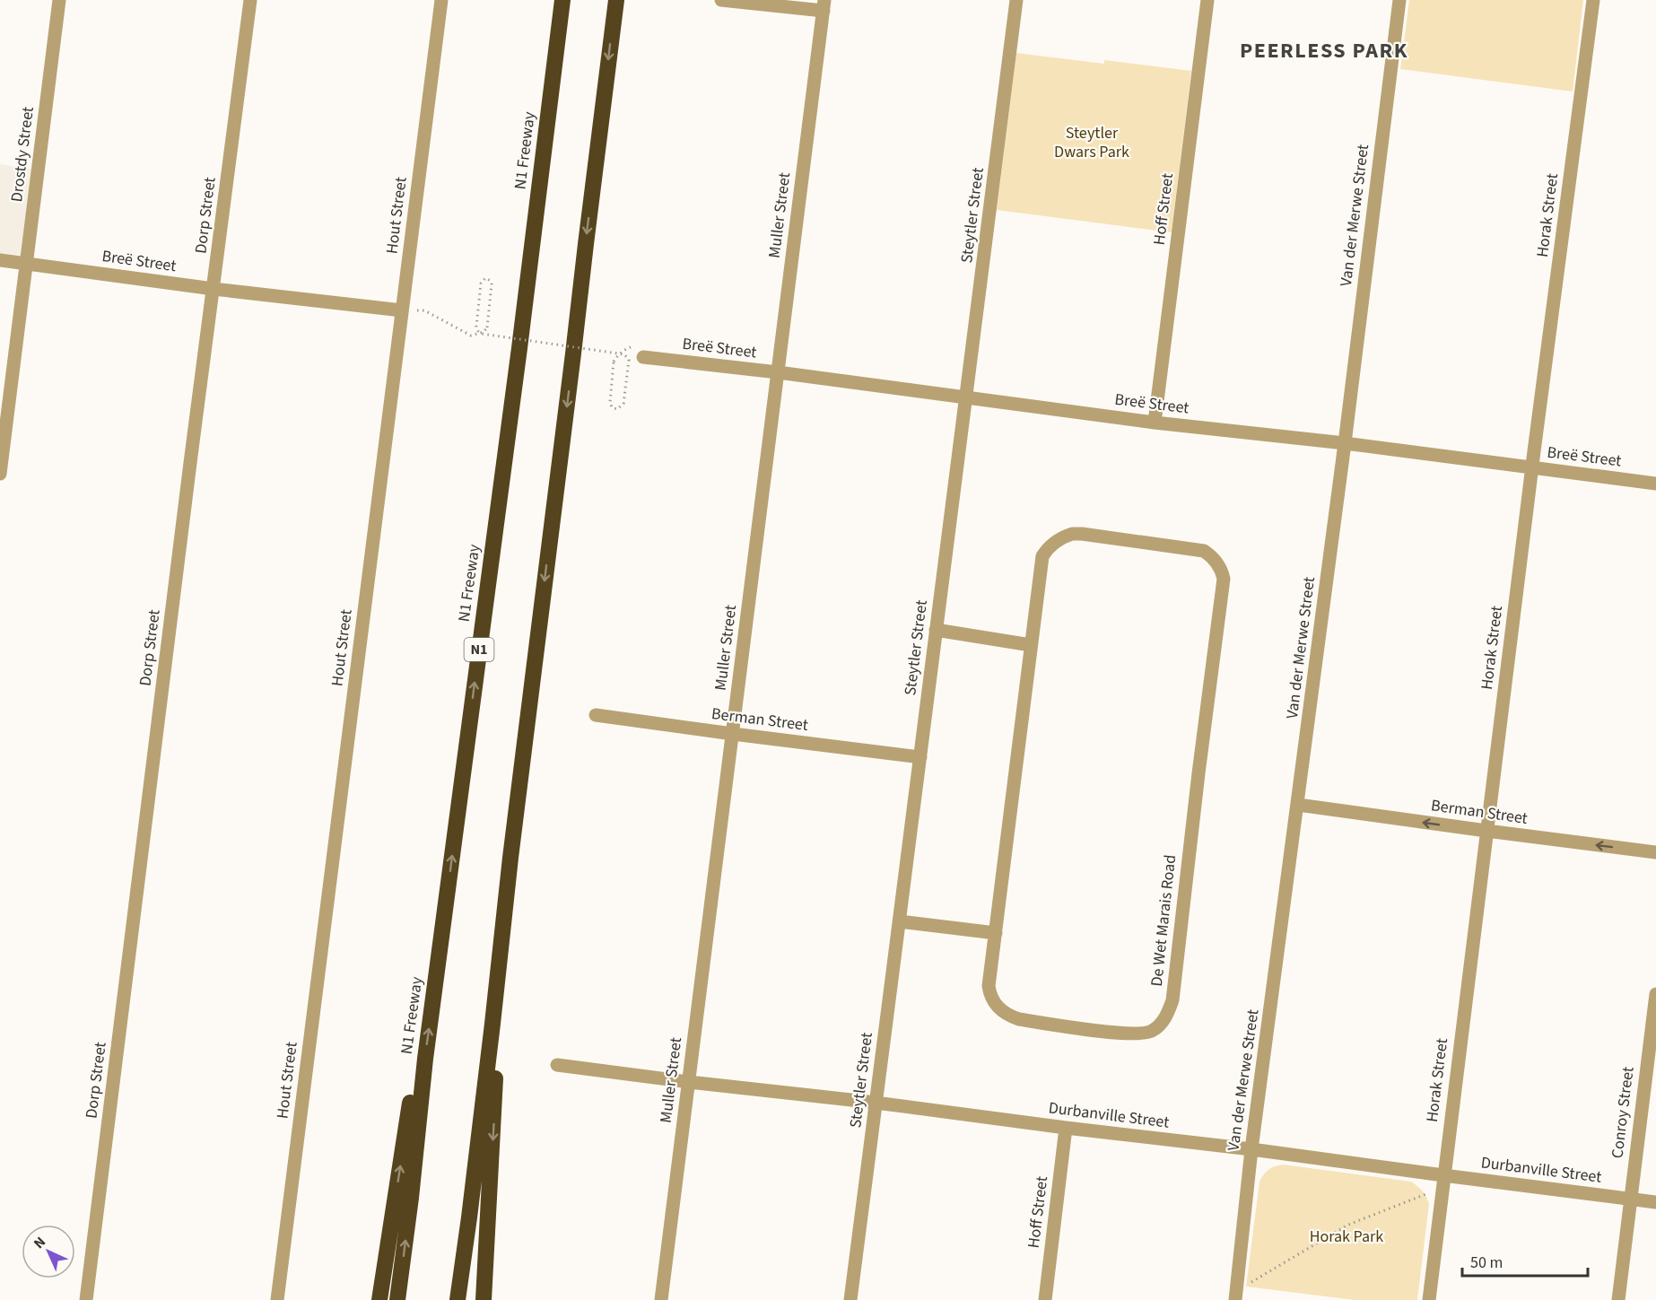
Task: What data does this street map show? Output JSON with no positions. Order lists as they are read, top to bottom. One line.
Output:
{"streets":{"highway":["N1 Freeway","N1"],"street":["Drostdy Street","Hoff Street","Dorp Street","Hout Street","Muller Street","Steytler Street","Van der Merwe Street","Horak Street","Breë Street","Berman Street","De Wet Marais Road","Conroy Street","Durbanville Street"]},"crossings":[["Drostdy Street","Breë Street"],["Hoff Street","Breë Street"],["Hoff Street","Durbanville Street"],["Dorp Street","Breë Street"],["Hout Street","Breë Street"],["Muller Street","Breë Street"],["Muller Street","Berman Street"],["Muller Street","Durbanville Street"],["Steytler Street","Breë Street"],["Steytler Street","Berman Street"],["Steytler Street","Durbanville Street"],["Van der Merwe Street","Breë Street"],["Van der Merwe Street","Berman Street"],["Van der Merwe Street","Durbanville Street"],["Horak Street","Breë Street"],["Horak Street","Berman Street"],["Horak Street","Durbanville Street"],["Conroy Street","Durbanville Street"]],"one_way":["Berman Street"],"districts":["PEERLESS PARK"],"parks":["Steytler Dwars Park","Horak Park"],"scale_bar":"50 m","north":"top left"}
